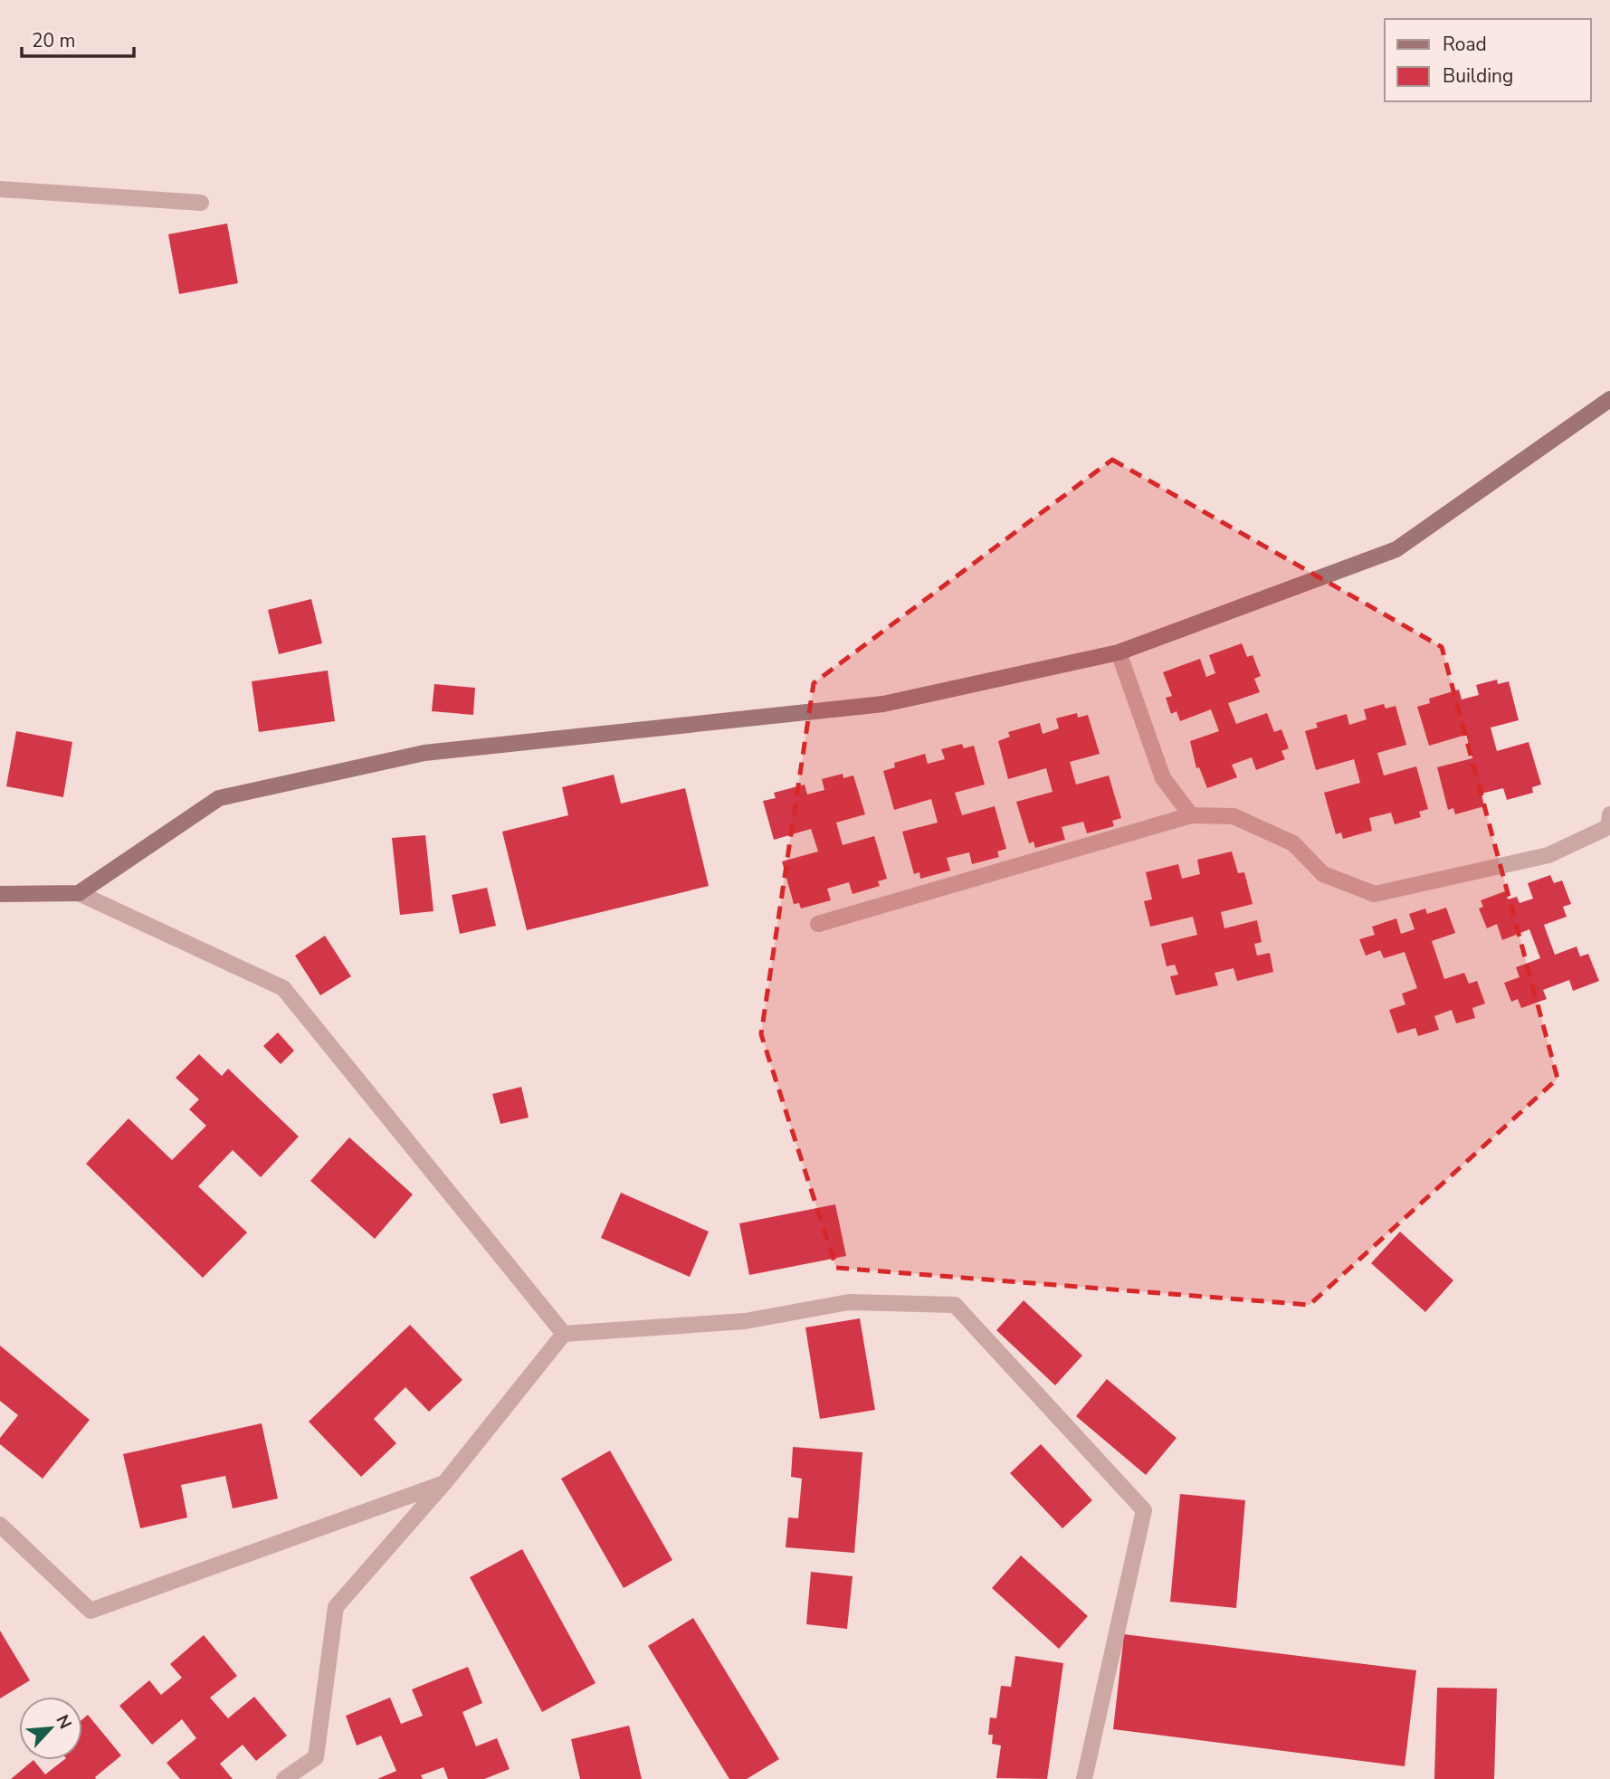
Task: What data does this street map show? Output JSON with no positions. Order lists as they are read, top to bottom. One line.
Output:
{"legend":["Road","Building"],"scale_bar":"20 m","north":"top right"}
